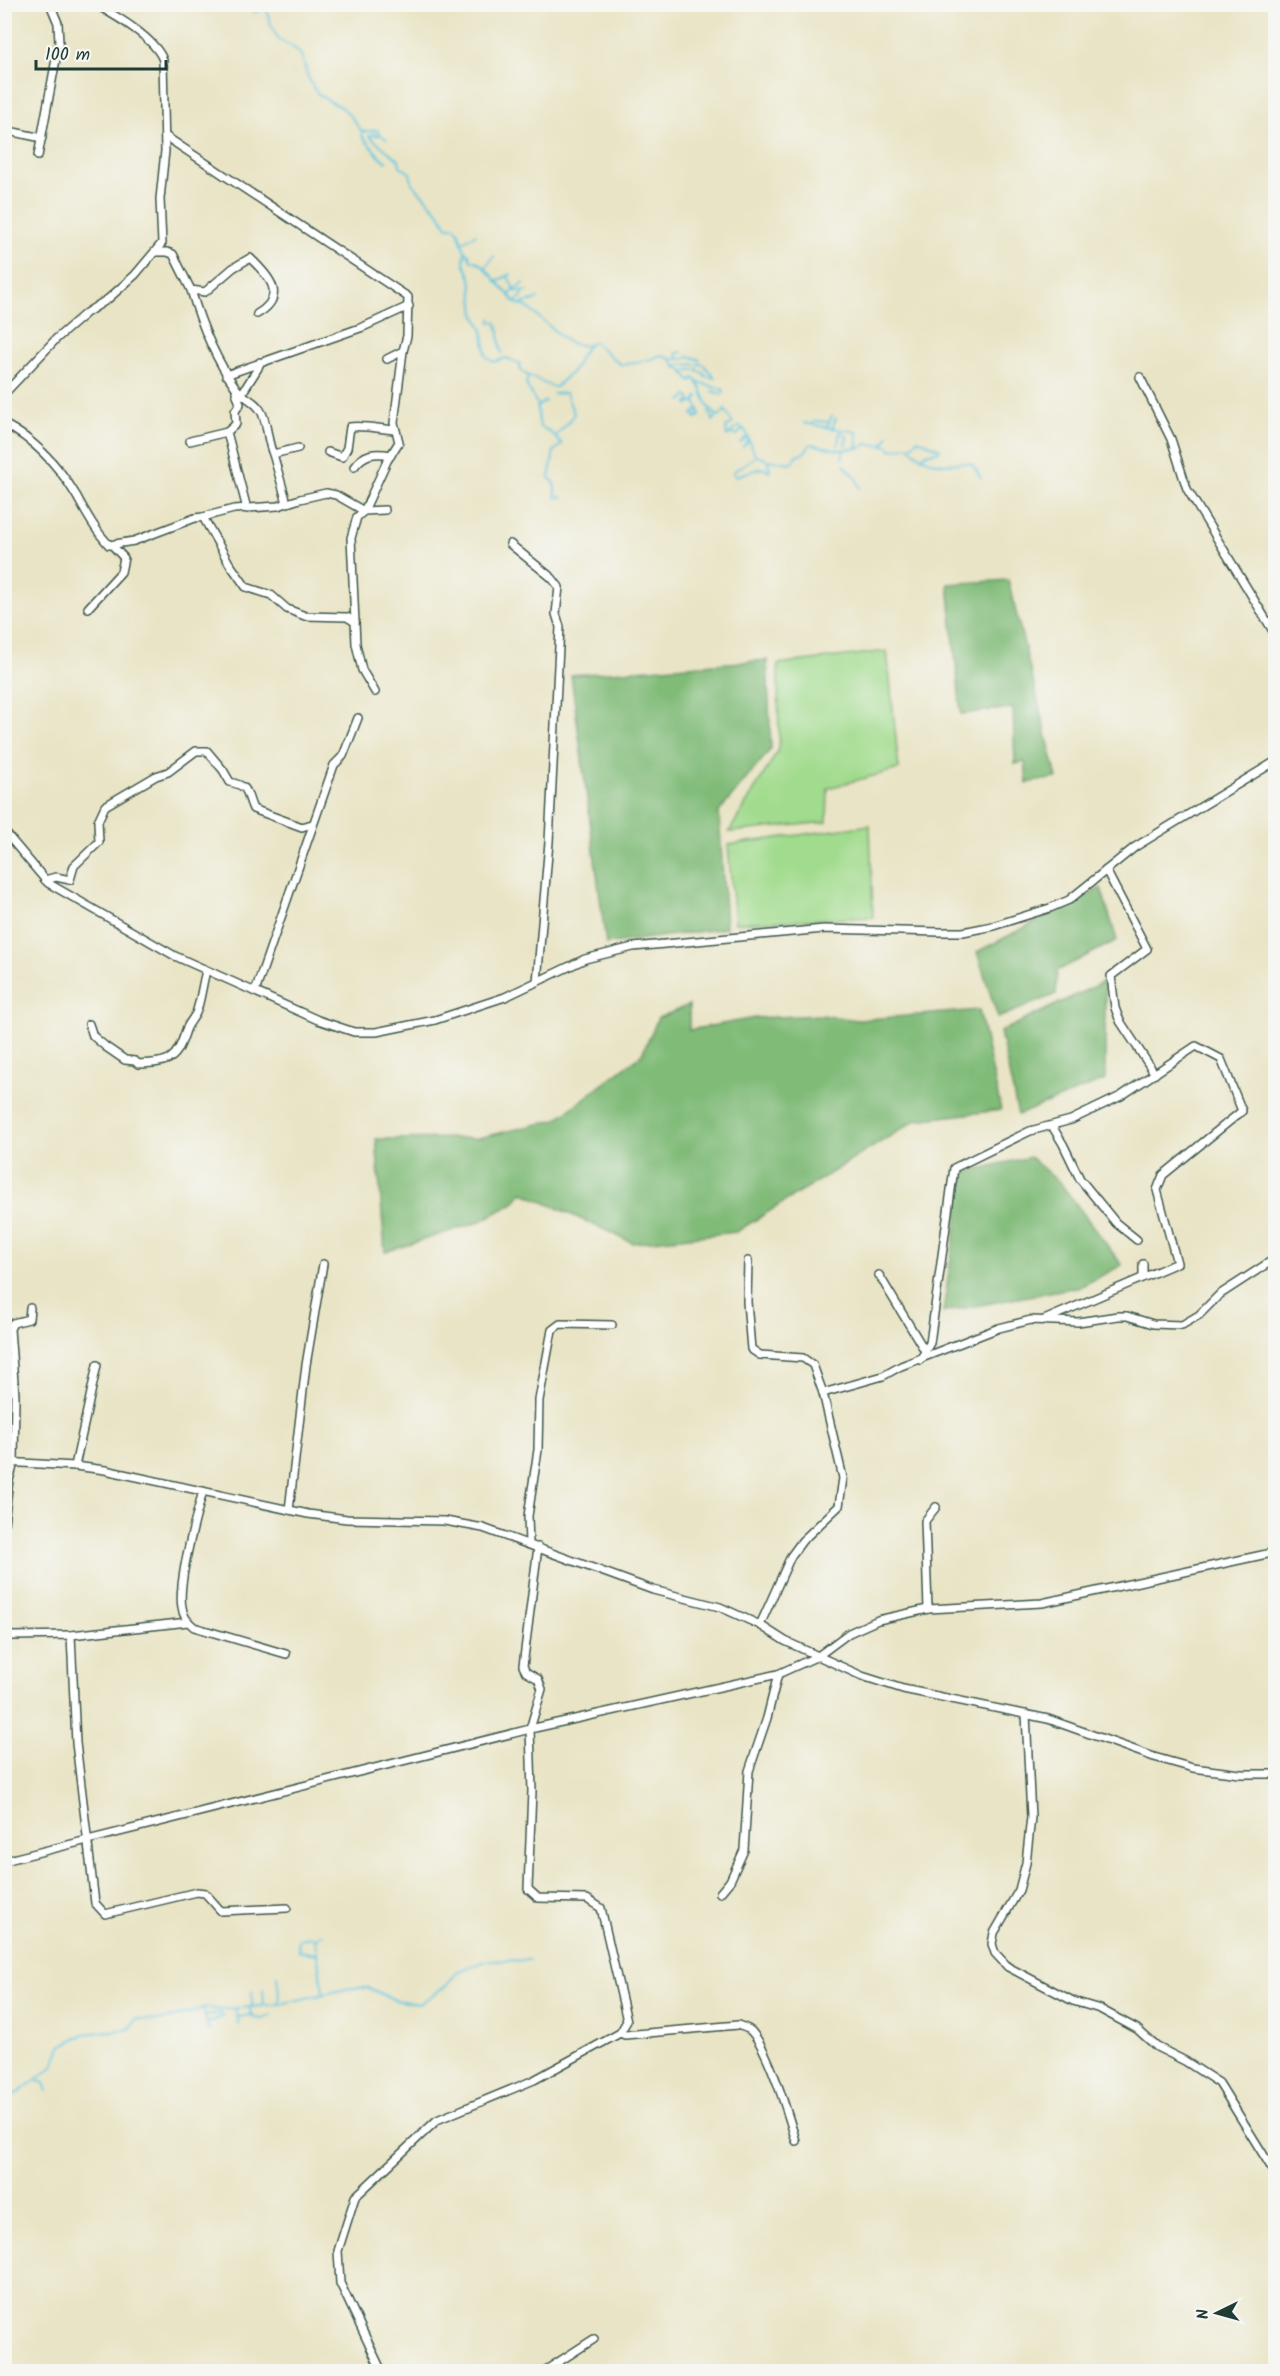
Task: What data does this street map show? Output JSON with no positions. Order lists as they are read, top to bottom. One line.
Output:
{"scale_bar":"100 m","north":"left"}
